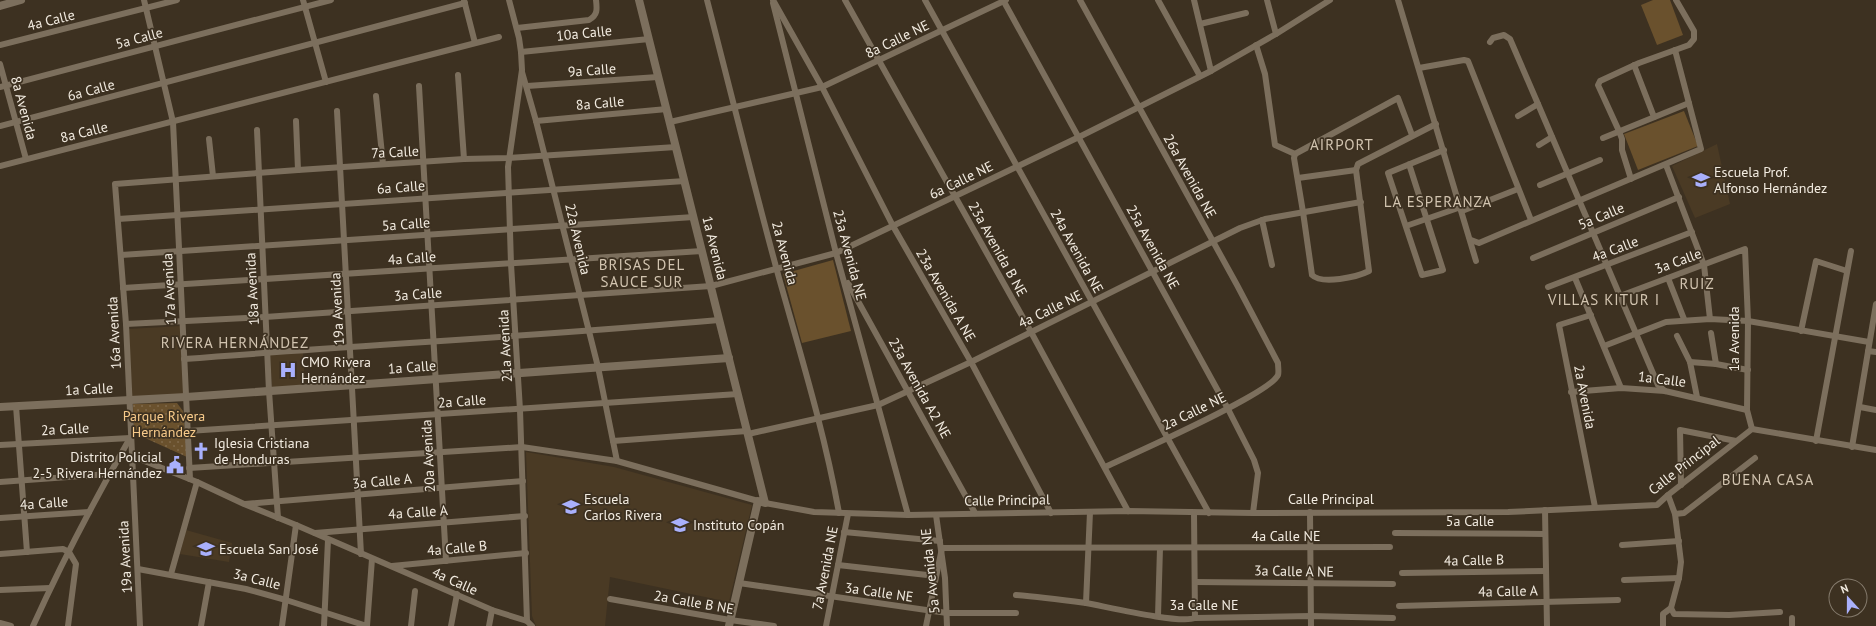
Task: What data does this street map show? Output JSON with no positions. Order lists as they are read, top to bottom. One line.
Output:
{"streets":{"street":["4a Calle","10a Calle","5a Calle","8a Calle NE","9a Calle","6a Calle","8a Calle","8a Avenida","7a Calle","26a Avenida NE","6a Calle NE","22a Avenida","25a Avenida NE","1a Avenida","23a Avenida B NE","24a Avenida NE","2a Avenida","23a Avenida NE","3a Calle","17a Avenida","18a Avenida","23a Avenida A NE","19a Avenida","4a Calle NE","16a Avenida","21a Avenida","1a Calle","23a Avenida A2 NE","2a Calle","2a Calle NE","20a Avenida","Calle Principal","3a Calle A","4a Calle A","4a Calle B","7a Avenida NE","5a Avenida NE","3a Calle A NE","3a Calle NE","2a Calle B NE"]},"crossings":[["4a Calle","22a Avenida"],["4a Calle","1a Avenida"],["4a Calle","17a Avenida"],["4a Calle","18a Avenida"],["4a Calle","19a Avenida"],["4a Calle","16a Avenida"],["4a Calle","21a Avenida"],["4a Calle","20a Avenida"],["4a Calle","3a Calle A"],["4a Calle","4a Calle A"],["4a Calle","4a Calle B"],["10a Calle","1a Avenida"],["5a Calle","8a Avenida"],["5a Calle","22a Avenida"],["5a Calle","1a Avenida"],["5a Calle","17a Avenida"],["5a Calle","18a Avenida"],["5a Calle","19a Avenida"],["5a Calle","16a Avenida"],["5a Calle","21a Avenida"],["5a Calle","20a Avenida"],["8a Calle NE","25a Avenida NE"],["8a Calle NE","1a Avenida"],["8a Calle NE","23a Avenida B NE"],["8a Calle NE","24a Avenida NE"],["8a Calle NE","2a Avenida"],["8a Calle NE","23a Avenida NE"],["8a Calle NE","23a Avenida A NE"],["9a Calle","22a Avenida"],["9a Calle","1a Avenida"],["6a Calle","8a Avenida"],["6a Calle","22a Avenida"],["6a Calle","1a Avenida"],["6a Calle","17a Avenida"],["6a Calle","18a Avenida"],["6a Calle","19a Avenida"],["6a Calle","16a Avenida"],["6a Calle","21a Avenida"],["6a Calle","20a Avenida"],["8a Calle","8a Avenida"],["8a Calle","22a Avenida"],["8a Calle","1a Avenida"],["8a Calle","17a Avenida"],["7a Calle","22a Avenida"],["7a Calle","1a Avenida"],["7a Calle","17a Avenida"],["7a Calle","18a Avenida"],["7a Calle","19a Avenida"],["7a Calle","16a Avenida"],["7a Calle","21a Avenida"],["7a Calle","20a Avenida"],["26a Avenida NE","6a Calle NE"],["26a Avenida NE","4a Calle NE"],["26a Avenida NE","2a Calle NE"],["6a Calle NE","25a Avenida NE"],["6a Calle NE","1a Avenida"],["6a Calle NE","23a Avenida B NE"],["6a Calle NE","24a Avenida NE"],["6a Calle NE","2a Avenida"],["6a Calle NE","23a Avenida NE"],["6a Calle NE","3a Calle"],["6a Calle NE","23a Avenida A NE"],["22a Avenida","3a Calle"],["22a Avenida","21a Avenida"],["22a Avenida","1a Calle"],["22a Avenida","2a Calle"],["22a Avenida","Calle Principal"],["25a Avenida NE","4a Calle NE"],["25a Avenida NE","2a Calle NE"],["25a Avenida NE","Calle Principal"],["1a Avenida","3a Calle"],["1a Avenida","4a Calle NE"],["1a Avenida","1a Calle"],["1a Avenida","2a Calle"],["1a Avenida","Calle Principal"],["23a Avenida B NE","4a Calle NE"],["23a Avenida B NE","2a Calle NE"],["23a Avenida B NE","Calle Principal"],["24a Avenida NE","4a Calle NE"],["24a Avenida NE","2a Calle NE"],["24a Avenida NE","Calle Principal"],["2a Avenida","4a Calle NE"],["2a Avenida","1a Calle"],["2a Avenida","Calle Principal"],["23a Avenida NE","23a Avenida A NE"],["23a Avenida NE","4a Calle NE"],["23a Avenida NE","23a Avenida A2 NE"],["23a Avenida NE","Calle Principal"],["3a Calle","17a Avenida"],["3a Calle","18a Avenida"],["3a Calle","19a Avenida"],["3a Calle","16a Avenida"],["3a Calle","21a Avenida"],["3a Calle","20a Avenida"],["17a Avenida","1a Calle"],["17a Avenida","2a Calle"],["18a Avenida","1a Calle"],["18a Avenida","2a Calle"],["18a Avenida","3a Calle A"],["23a Avenida A NE","4a Calle NE"],["23a Avenida A NE","Calle Principal"],["19a Avenida","16a Avenida"],["19a Avenida","1a Calle"],["19a Avenida","2a Calle"],["19a Avenida","3a Calle A"],["19a Avenida","4a Calle A"],["4a Calle NE","23a Avenida A2 NE"],["4a Calle NE","5a Avenida NE"],["16a Avenida","1a Calle"],["16a Avenida","2a Calle"],["21a Avenida","1a Calle"],["21a Avenida","2a Calle"],["21a Avenida","3a Calle A"],["21a Avenida","4a Calle A"],["21a Avenida","4a Calle B"],["1a Calle","20a Avenida"],["23a Avenida A2 NE","Calle Principal"],["2a Calle","20a Avenida"],["20a Avenida","3a Calle A"],["20a Avenida","4a Calle A"],["20a Avenida","4a Calle B"],["Calle Principal","7a Avenida NE"],["Calle Principal","5a Avenida NE"],["7a Avenida NE","3a Calle NE"],["5a Avenida NE","3a Calle NE"]],"districts":["AIRPORT","LA ESPERANZA","BRISAS DEL SAUCE SUR","RUIZ","VILLAS KITUR I","RIVERA HERNÁNDEZ","BUENA CASA"],"parks":["Parque Rivera Hernández"],"places":{"school or university":["Escuela Prof. Alfonso Hernández","Escuela Carlos Rivera","Instituto Copán","Escuela San José"],"hospital":["CMO Rivera Hernández"],"church":["Iglesia Cristiana de Honduras"],"public building":["Distrito Policial 2-5 Rivera Hernández"]},"north":"top"}
